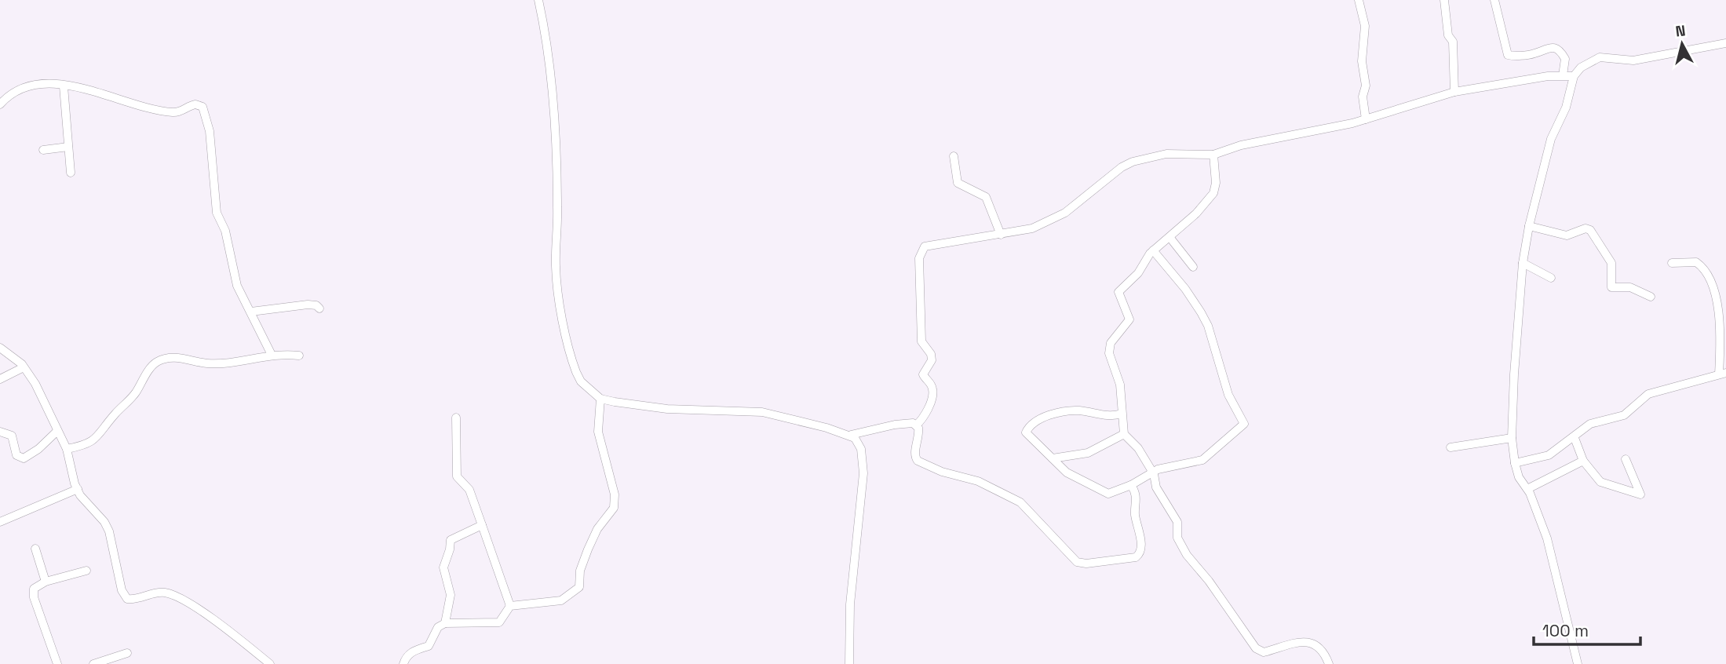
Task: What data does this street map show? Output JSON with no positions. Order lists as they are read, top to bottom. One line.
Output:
{"scale_bar":"100 m","north":"top"}
